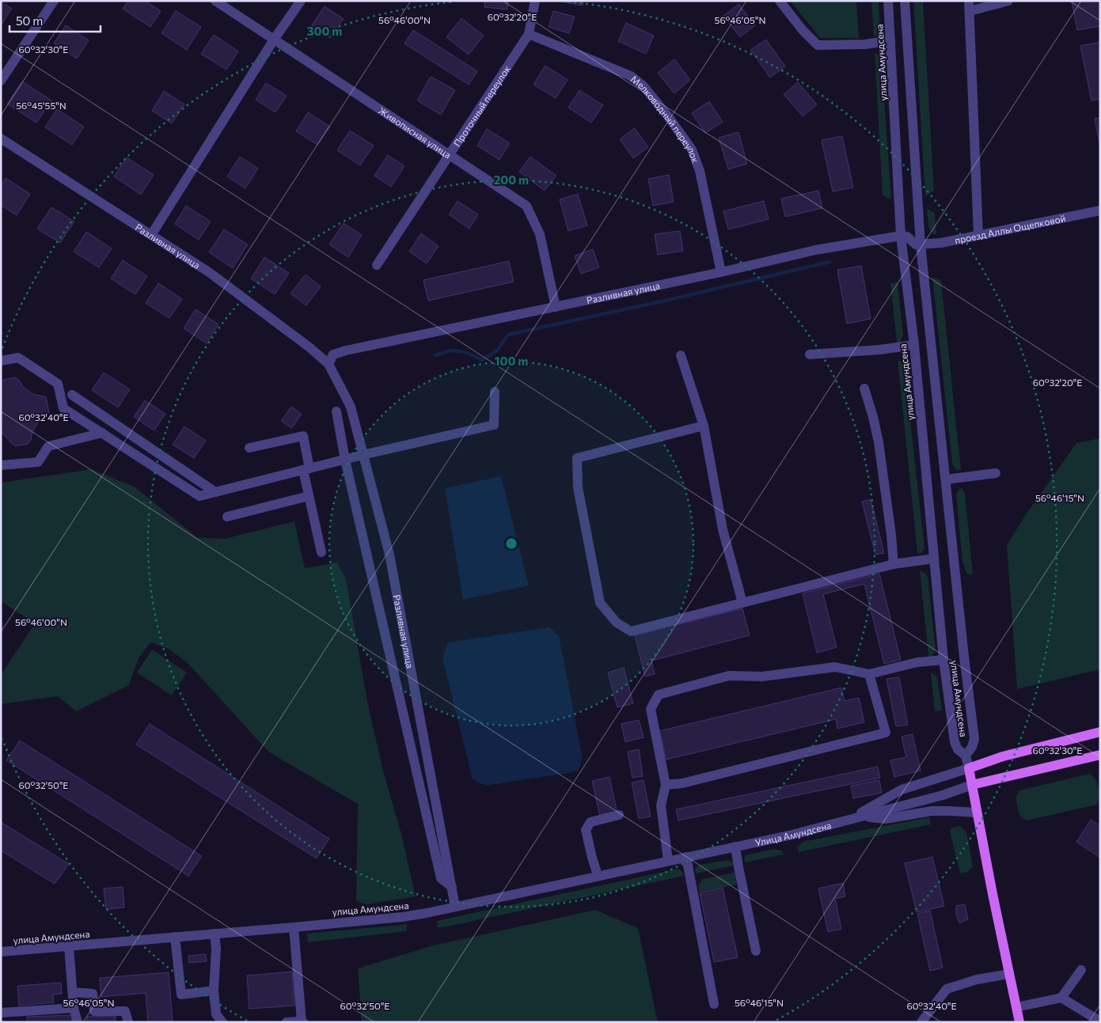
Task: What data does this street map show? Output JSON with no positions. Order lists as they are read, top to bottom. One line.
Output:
{"streets":{"main road":["улица Амундсена"],"street":["Проточный переулок","Мелководный переулок","Живописная улица","проезд Аллы Ощепковой","Разливная улица","Улица Амундсена"]},"crossings":[["улица Амундсена","проезд Аллы Ощепковой"],["улица Амундсена","Разливная улица"],["улица Амундсена","Улица Амундсена"],["Проточный переулок","Мелководный переулок"],["Проточный переулок","Живописная улица"],["Мелководный переулок","Разливная улица"],["Живописная улица","Разливная улица"]],"scale_bar":"50 m","coordinates":["60°32'20\"E","56°46'00\"N","56°46'05\"N","60°32'30\"E","56°45'55\"N","60°32'40\"E","56°46'15\"N","60°32'50\"E"],"rings":["300 m","200 m","100 m"]}
